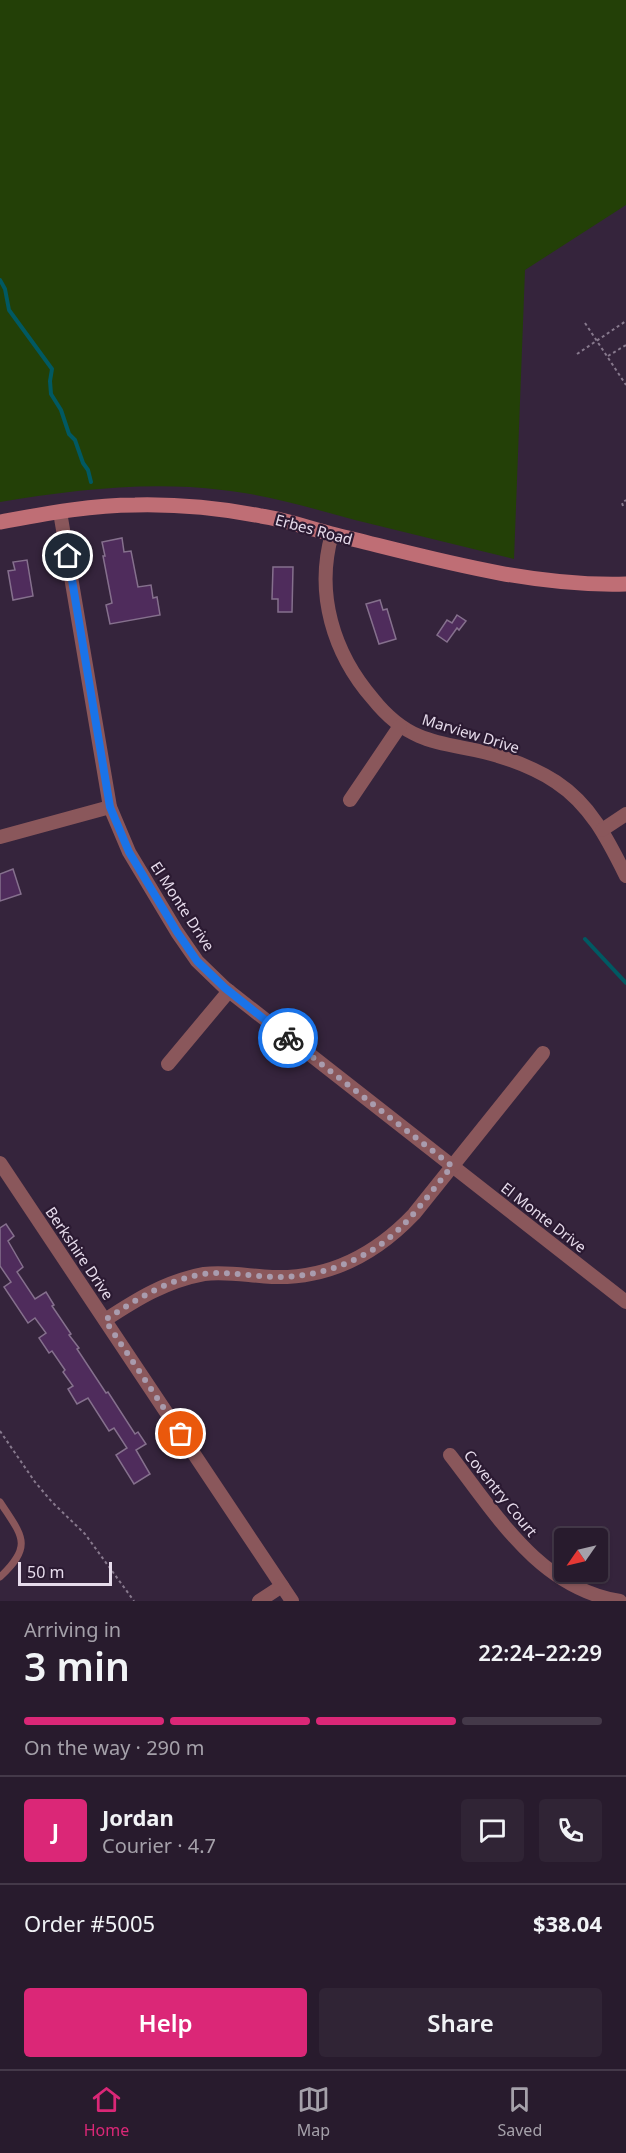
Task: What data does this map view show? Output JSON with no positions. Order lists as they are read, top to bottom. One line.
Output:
{"streets":{"main road":["Erbes Road"],"street":["Marview Drive","El Monte Drive","Berkshire Drive","Coventry Court"]},"crossings":[["Erbes Road","Marview Drive"],["Erbes Road","El Monte Drive"]],"scale_bar":"50 m","north":"bottom left","page":{"scale":"50 m","heading":["3 min","Arriving in","22:24–22:29"],"panel":["Jordan","Courier · 4.7","Order #5005","$38.04"],"bar":"On the way · 290 m","round":"J","buttons":["Help","Share"],"tabs":["Home","Map","Saved"]}}
